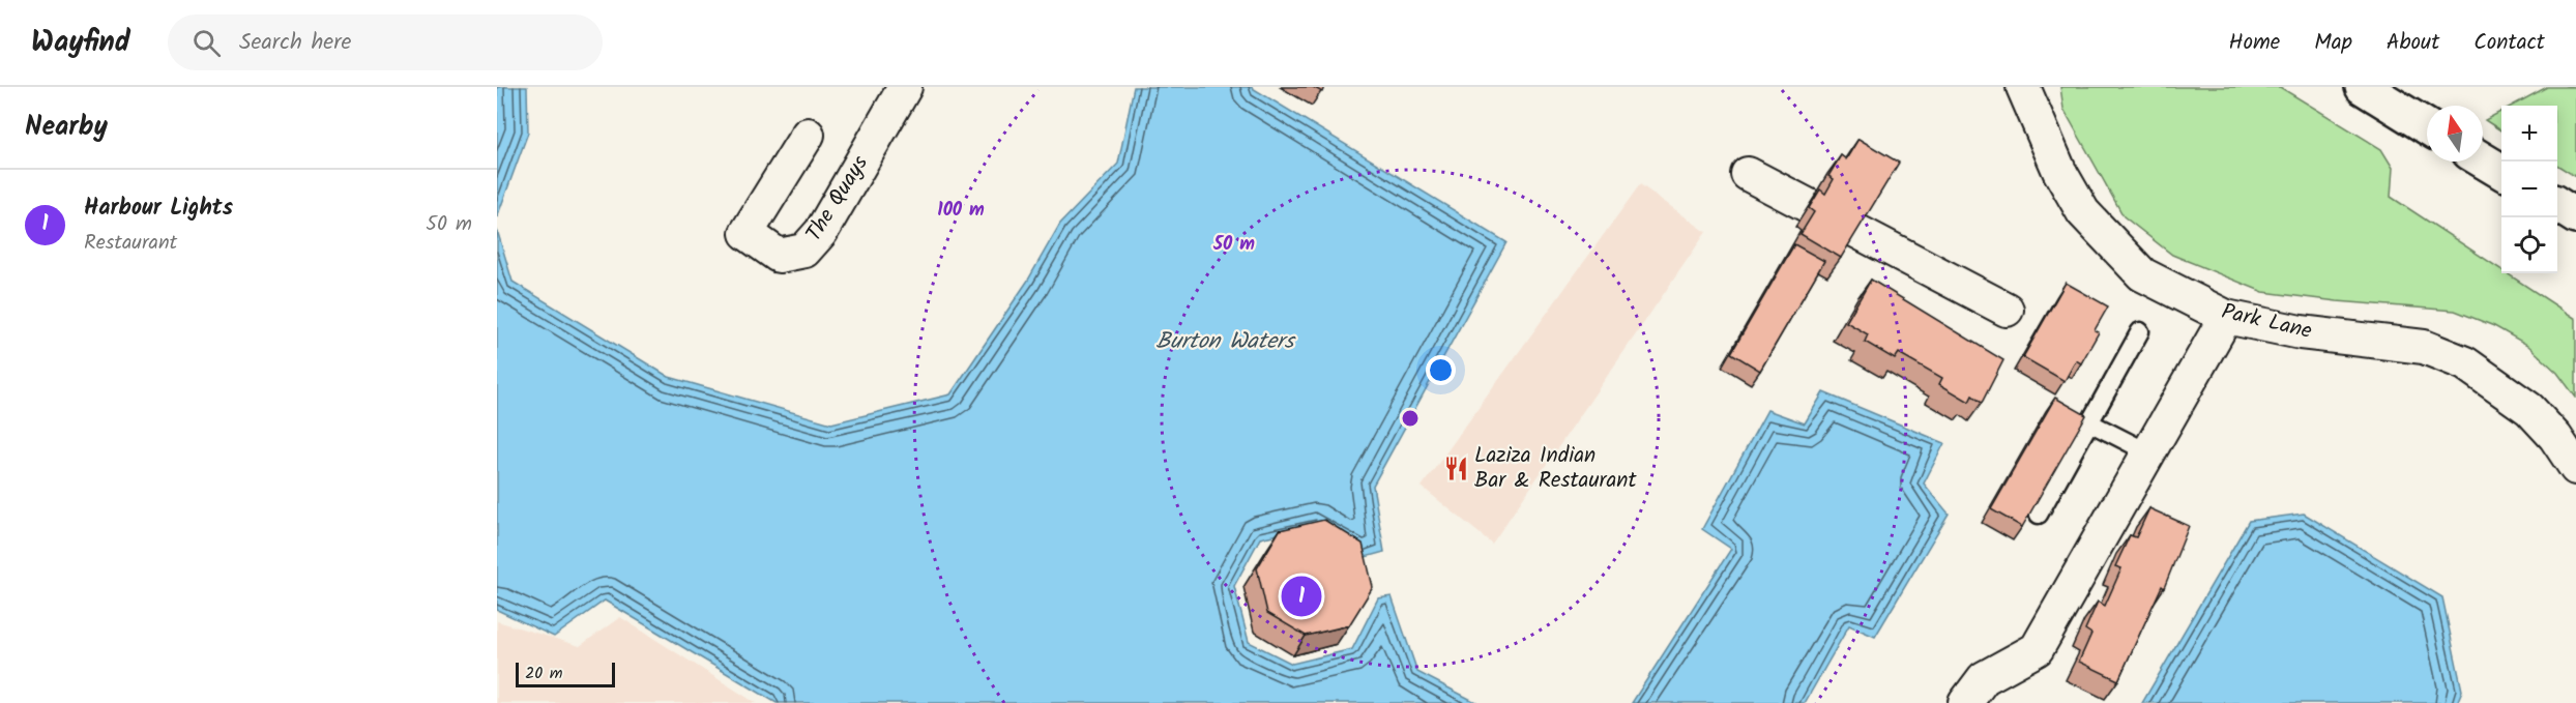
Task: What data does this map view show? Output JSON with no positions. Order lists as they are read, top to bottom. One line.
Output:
{"streets":{"street":["The Quays","Park Lane"]},"water":["Burton Waters"],"places":{"restaurant":["Laziza Indian Bar & Restaurant"]},"scale_bar":"20 m","north":"top","page":{"header":"Wayfind","search":"Search here","nav":["Home","Map","About","Contact"],"heading":"Nearby","map_buttons":["+","−"],"list":[{"mark":"1","name":"Harbour Lights","note":"Restaurant","value":"50 m"}],"pins":"1","scale":"20 m"},"rings":["100 m","50 m"]}
